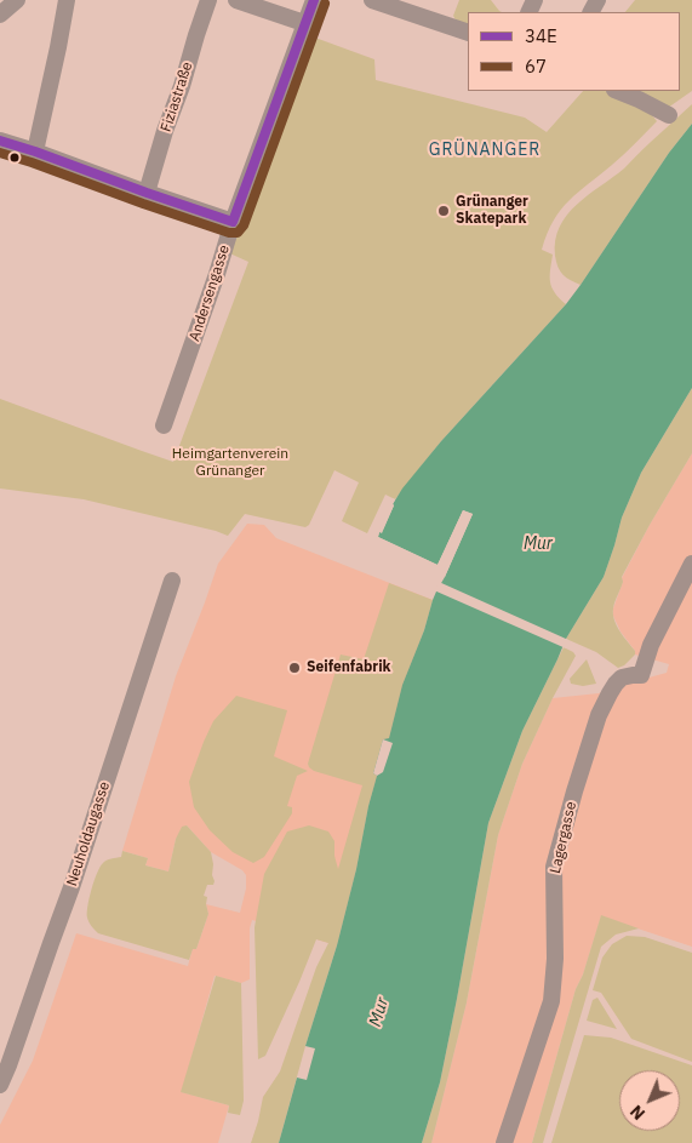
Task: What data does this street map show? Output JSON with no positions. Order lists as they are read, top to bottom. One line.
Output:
{"streets":{"street":["Fiziastraße","Andersengasse","Neuholdaugasse","Lagergasse"]},"districts":["GRÜNANGER"],"water":["Mur"],"parks":["Heimgartenverein Grünanger"],"places":["Grünanger Skatepark","Seifenfabrik"],"lines":["transit line 34E","transit line 67"],"legend":["34E","67"],"north":"bottom left"}
